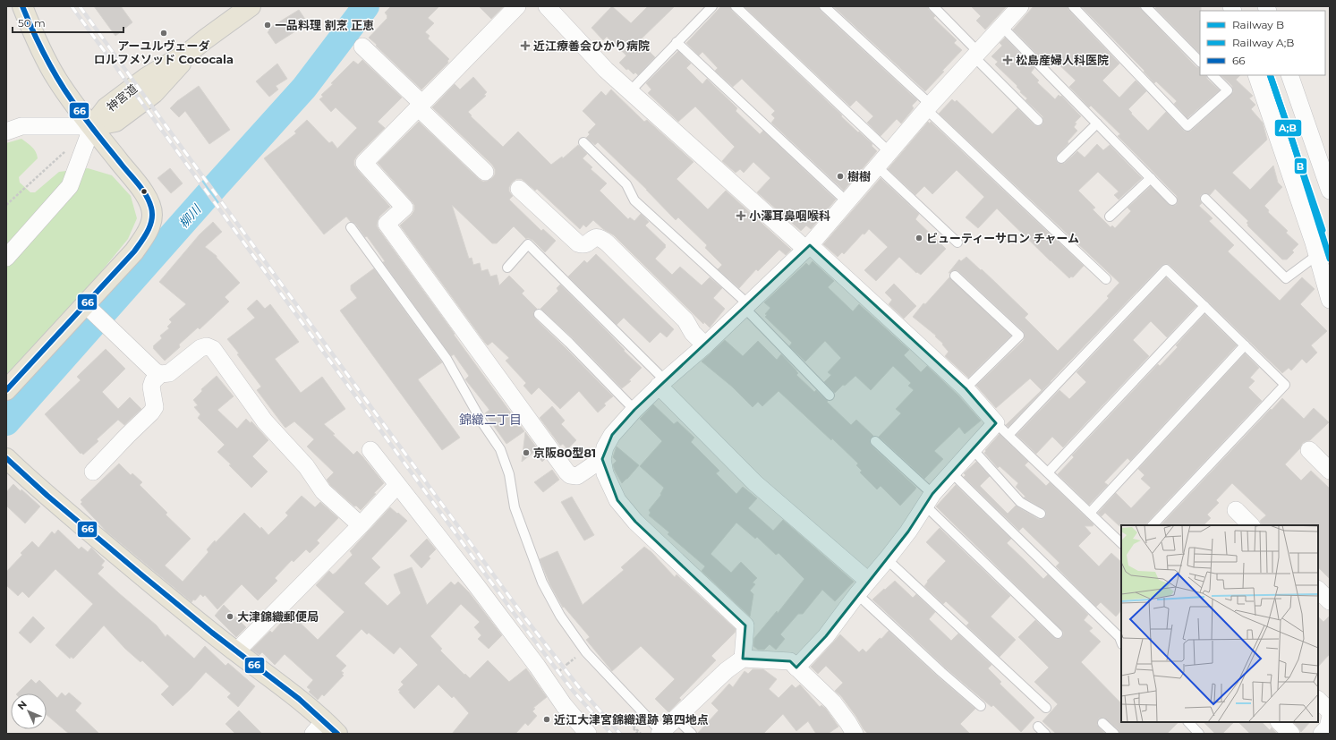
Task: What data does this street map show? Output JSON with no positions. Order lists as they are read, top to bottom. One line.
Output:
{"streets":{"main road":["神宮道"]},"districts":["錦織二丁目"],"water":["柳川"],"places":{"other":["一品料理 割烹 正恵","アーユルヴェーダ ロルフメソッド Cococala","樹樹","ビューティーサロン チャーム","京阪80型81","大津錦織郵便局","近江大津宮錦織遺跡 第四地点"],"health":["近江療善会ひかり病院","松島産婦人科医院","小澤耳鼻咽喉科"]},"lines":["transit line 66","rail line B","rail line A;B"],"legend":["Railway B","Railway A;B","66"],"scale_bar":"50 m","north":"top left"}
